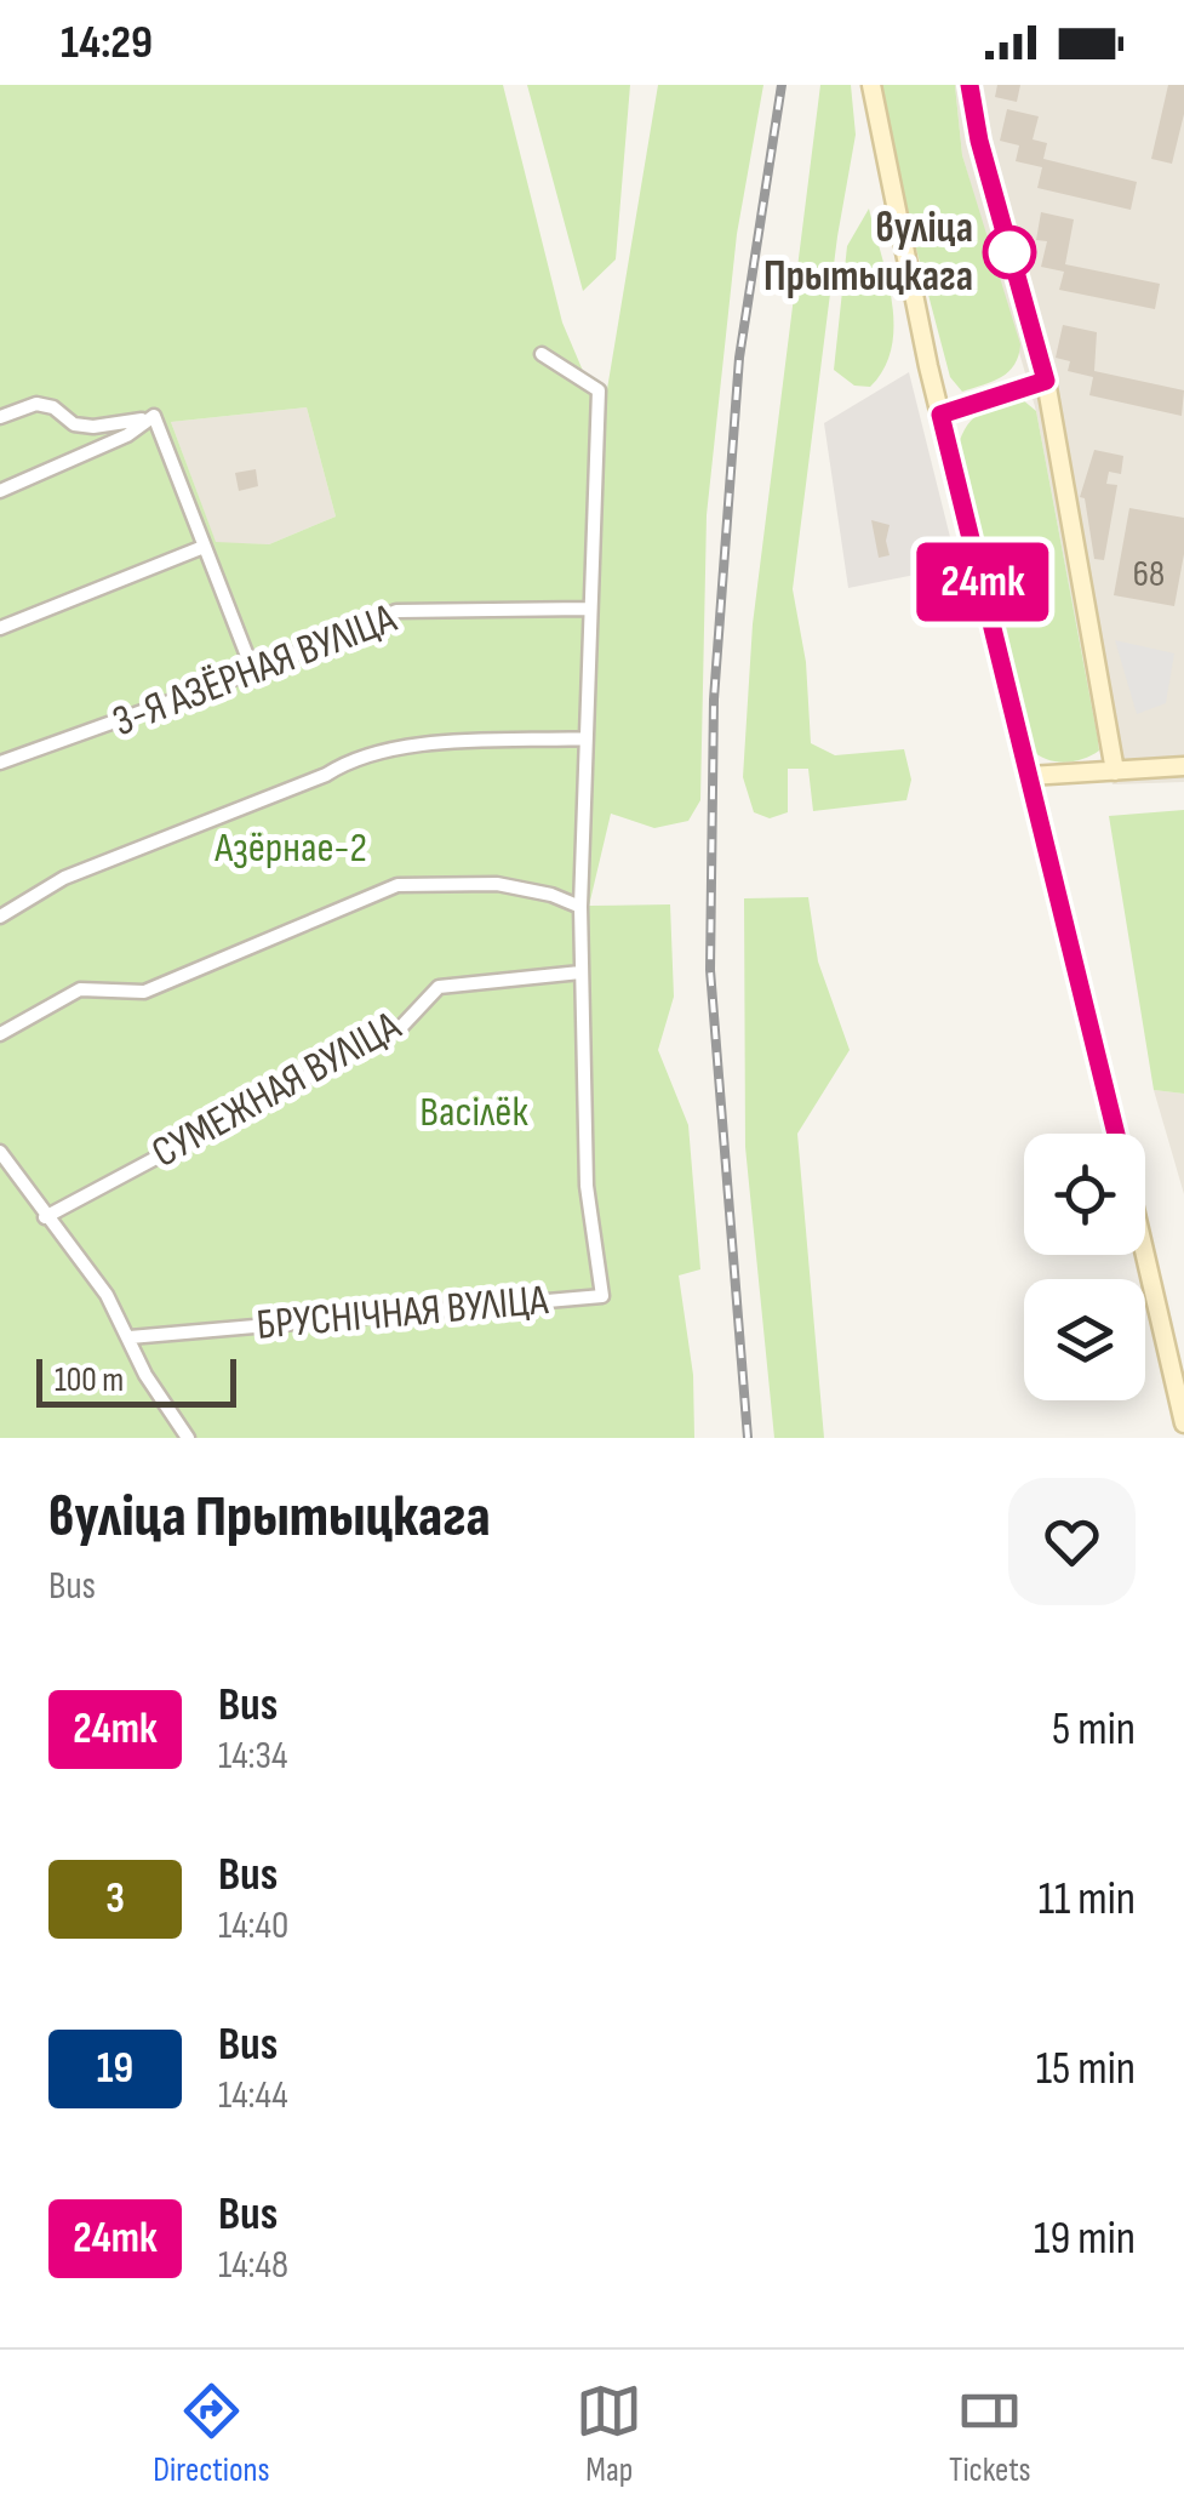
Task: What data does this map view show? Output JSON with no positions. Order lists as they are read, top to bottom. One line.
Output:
{"streets":{"street":["3-Я АЗЁРНАЯ ВУЛІЦА","СУМЕЖНАЯ ВУЛІЦА","БРУСНІЧНАЯ ВУЛІЦА"]},"crossings":[["СУМЕЖНАЯ ВУЛІЦА","БРУСНІЧНАЯ ВУЛІЦА"]],"parks":["Азёрнае-2","Васілёк"],"places":["вуліца Прытыцкага"],"lines":["bus line 24тк"],"house_numbers":["68"],"scale_bar":"100 m","page":{"status":"14:29","on_map":"24тк","scale":"100 m","heading":["вуліца Прытыцкага","Bus"],"list":[{"mark":"24тк","name":"Bus","note":"14:34","value":"5 min"},{"mark":"3","name":"Bus","note":"14:40","value":"11 min"},{"mark":"19","name":"Bus","note":"14:44","value":"15 min"},{"mark":"24тк","name":"Bus","note":"14:48","value":"19 min"}],"tabs":["Directions","Map","Tickets"]}}
